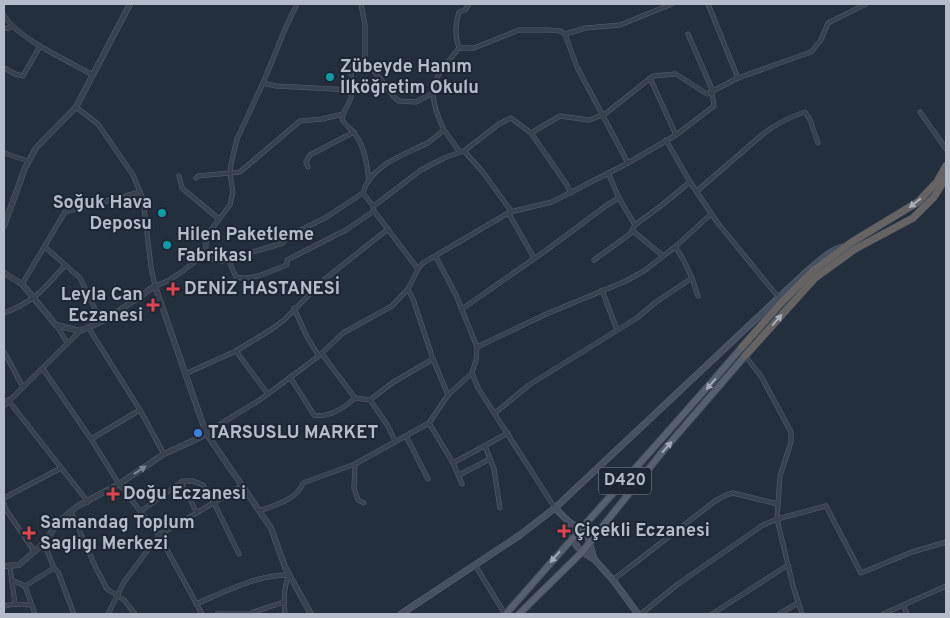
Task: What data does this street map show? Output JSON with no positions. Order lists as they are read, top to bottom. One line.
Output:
{"streets":{"highway":["D420"]},"places":{"other":["Zübeyde Hanım İlköğretim Okulu","Soğuk Hava Deposu","Hilen Paketleme Fabrikası","TARSUSLU MARKET"],"health":["DENİZ HASTANESİ","Leyla Can Eczanesi","Doğu Eczanesi","Çiçekli Eczanesi","Samandag Toplum Saglıgı Merkezi"]}}
